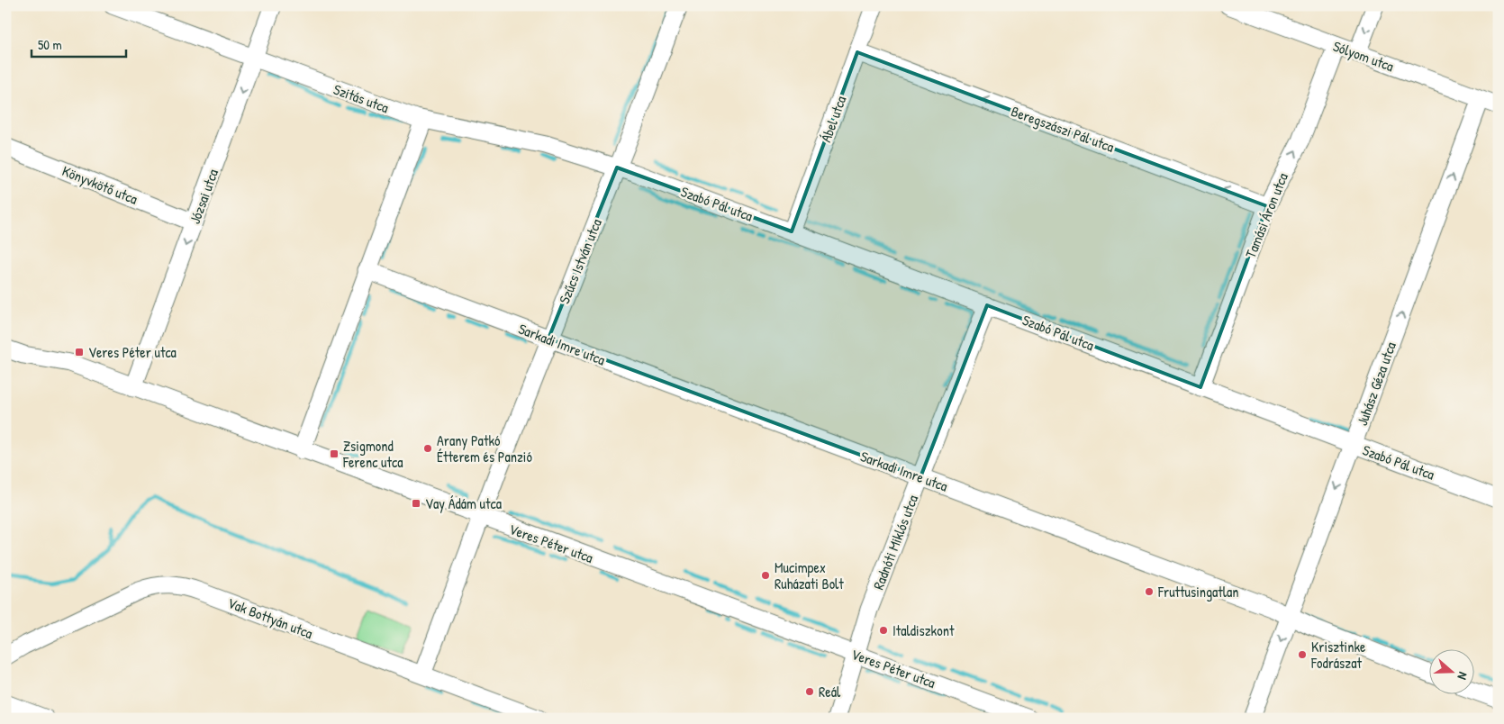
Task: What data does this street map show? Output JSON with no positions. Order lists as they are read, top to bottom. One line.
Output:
{"streets":{"street":["Sólyom utca","Szitás utca","Ábel utca","Beregszászi Pál utca","Könyvkötő utca","Józsai utca","Szabó Pál utca","Tamási Áron utca","Szűcs István utca","Sarkadi Imre utca","Juhász Géza utca","Radnóti Miklós utca","Veres Péter utca","Vak Bottyán utca"]},"crossings":[["Sólyom utca","Tamási Áron utca"],["Sólyom utca","Juhász Géza utca"],["Szitás utca","Józsai utca"],["Szitás utca","Szabó Pál utca"],["Szitás utca","Szűcs István utca"],["Ábel utca","Beregszászi Pál utca"],["Ábel utca","Szabó Pál utca"],["Beregszászi Pál utca","Tamási Áron utca"],["Könyvkötő utca","Józsai utca"],["Józsai utca","Veres Péter utca"],["Szabó Pál utca","Tamási Áron utca"],["Szabó Pál utca","Szűcs István utca"],["Szabó Pál utca","Juhász Géza utca"],["Szabó Pál utca","Radnóti Miklós utca"],["Szűcs István utca","Sarkadi Imre utca"],["Szűcs István utca","Veres Péter utca"],["Sarkadi Imre utca","Juhász Géza utca"],["Sarkadi Imre utca","Radnóti Miklós utca"],["Radnóti Miklós utca","Veres Péter utca"]],"one_way":["Beregszászi Pál utca","Józsai utca","Tamási Áron utca"],"places":{"transit":["Veres Péter utca","Zsigmond Ferenc utca","Vay Ádám utca"],"other":["Arany Patkó Étterem és Panzió","Mucimpex Ruházati Bolt","Fruttusingatlan","Italdiszkont","Krisztinke Fodrászat","Reál"]},"scale_bar":"50 m","north":"right"}
